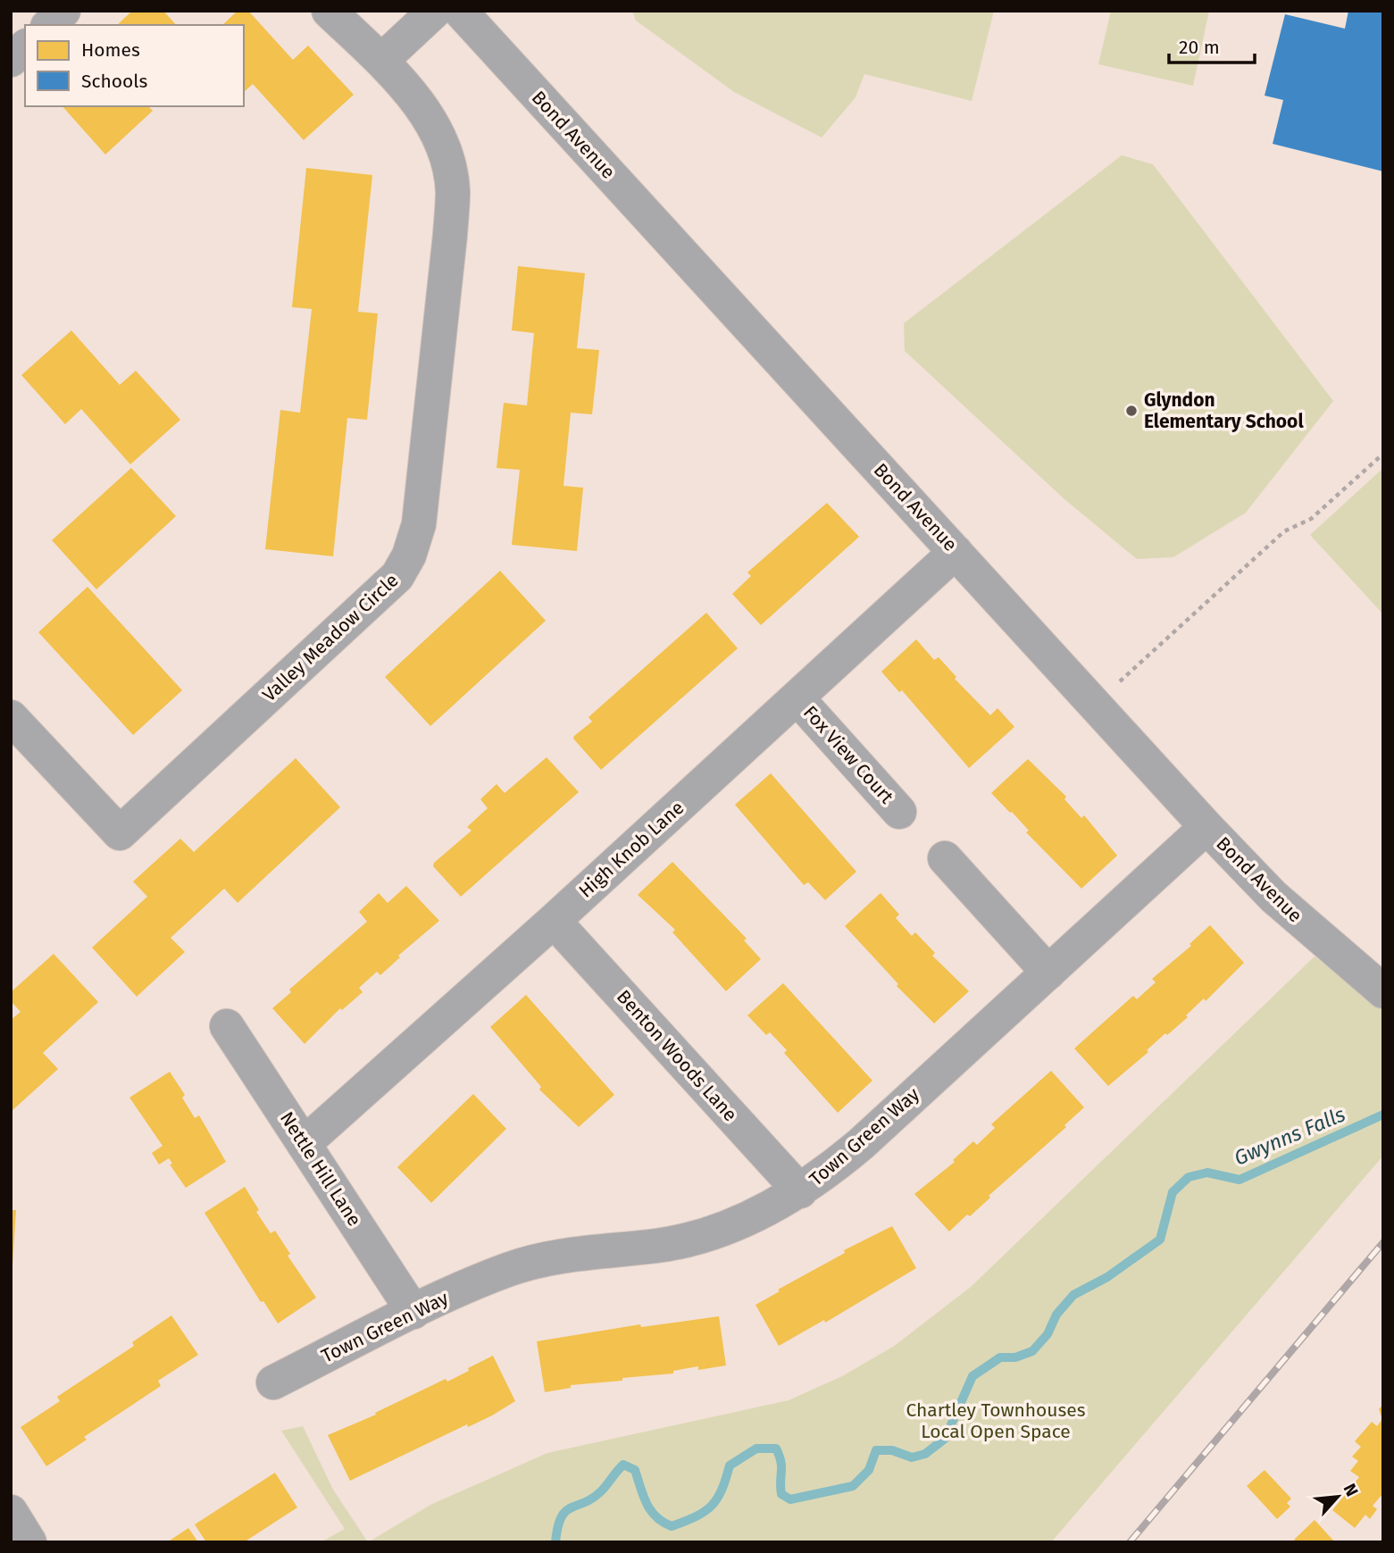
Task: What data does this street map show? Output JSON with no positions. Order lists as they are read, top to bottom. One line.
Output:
{"streets":{"street":["Bond Avenue","Valley Meadow Circle","Fox View Court","High Knob Lane","Benton Woods Lane","Town Green Way","Nettle Hill Lane"]},"crossings":[["Bond Avenue","High Knob Lane"],["Bond Avenue","Town Green Way"],["Fox View Court","High Knob Lane"],["High Knob Lane","Benton Woods Lane"],["High Knob Lane","Nettle Hill Lane"],["Benton Woods Lane","Town Green Way"],["Town Green Way","Nettle Hill Lane"]],"water":["Gwynns Falls"],"parks":["Chartley Townhouses Local Open Space"],"places":["Glyndon Elementary School"],"legend":["Homes","Schools"],"scale_bar":"20 m","north":"top right"}
